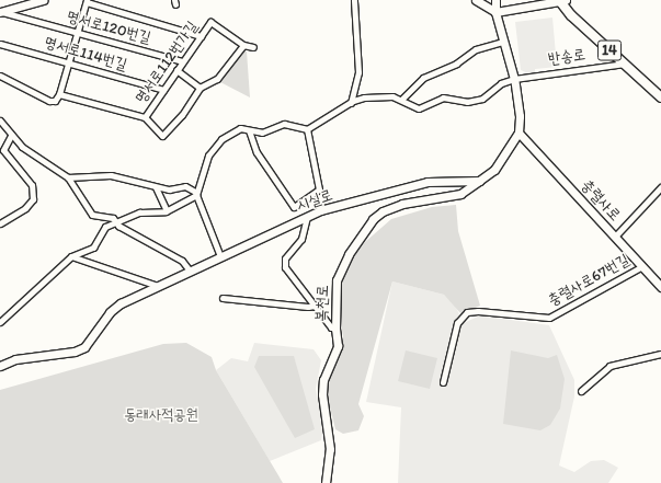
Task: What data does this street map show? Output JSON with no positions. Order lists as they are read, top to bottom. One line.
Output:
{"streets":{"main road":["14","반송로","시실로","충렬사로","복천로"],"street":["명서로120번길","명서로114번길","명서로112번가길","충렬사로67번길"]},"crossings":[["명서로120번길","명서로112번가길"],["명서로114번길","명서로112번가길"],["시실로","복천로"],["충렬사로","충렬사로67번길"]],"parks":["동래사적공원"]}
